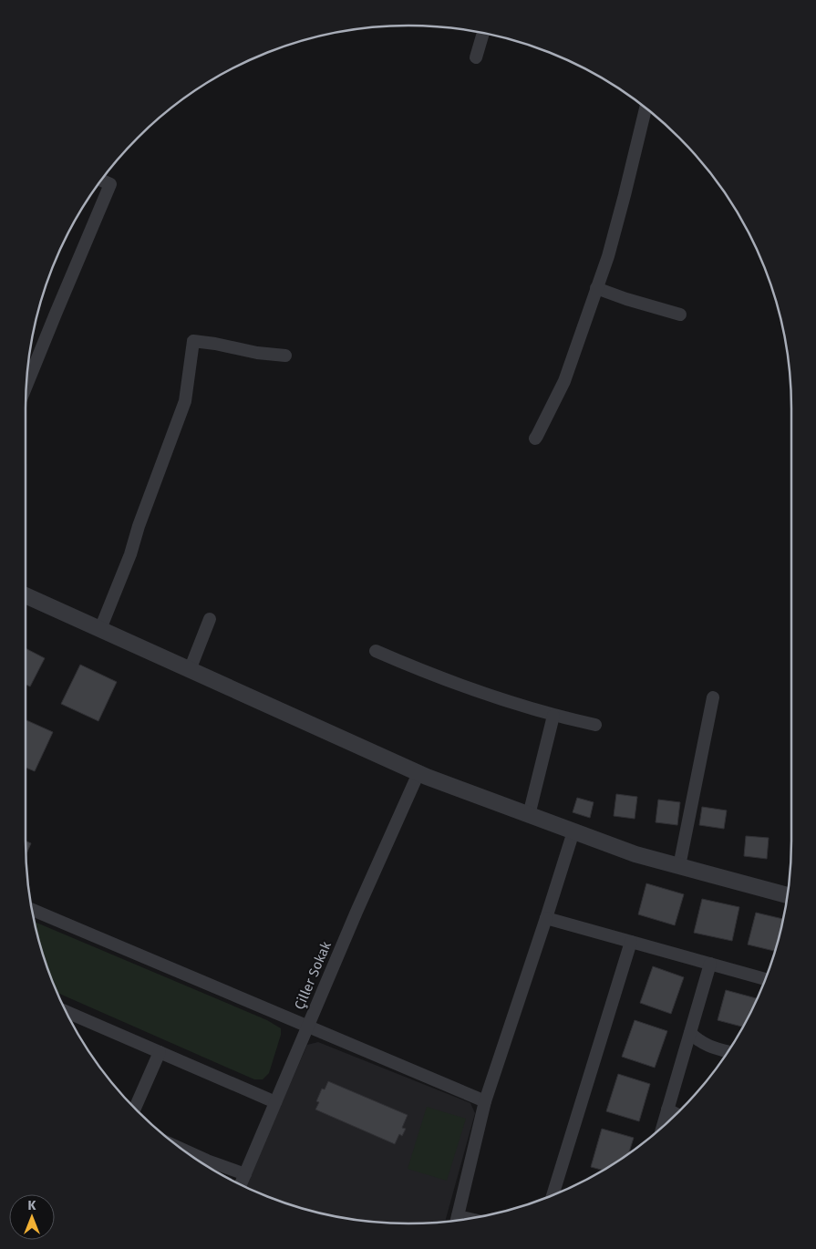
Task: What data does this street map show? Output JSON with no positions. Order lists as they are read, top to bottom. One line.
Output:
{"streets":{"street":["Çiller Sokak"]},"north":"top"}
